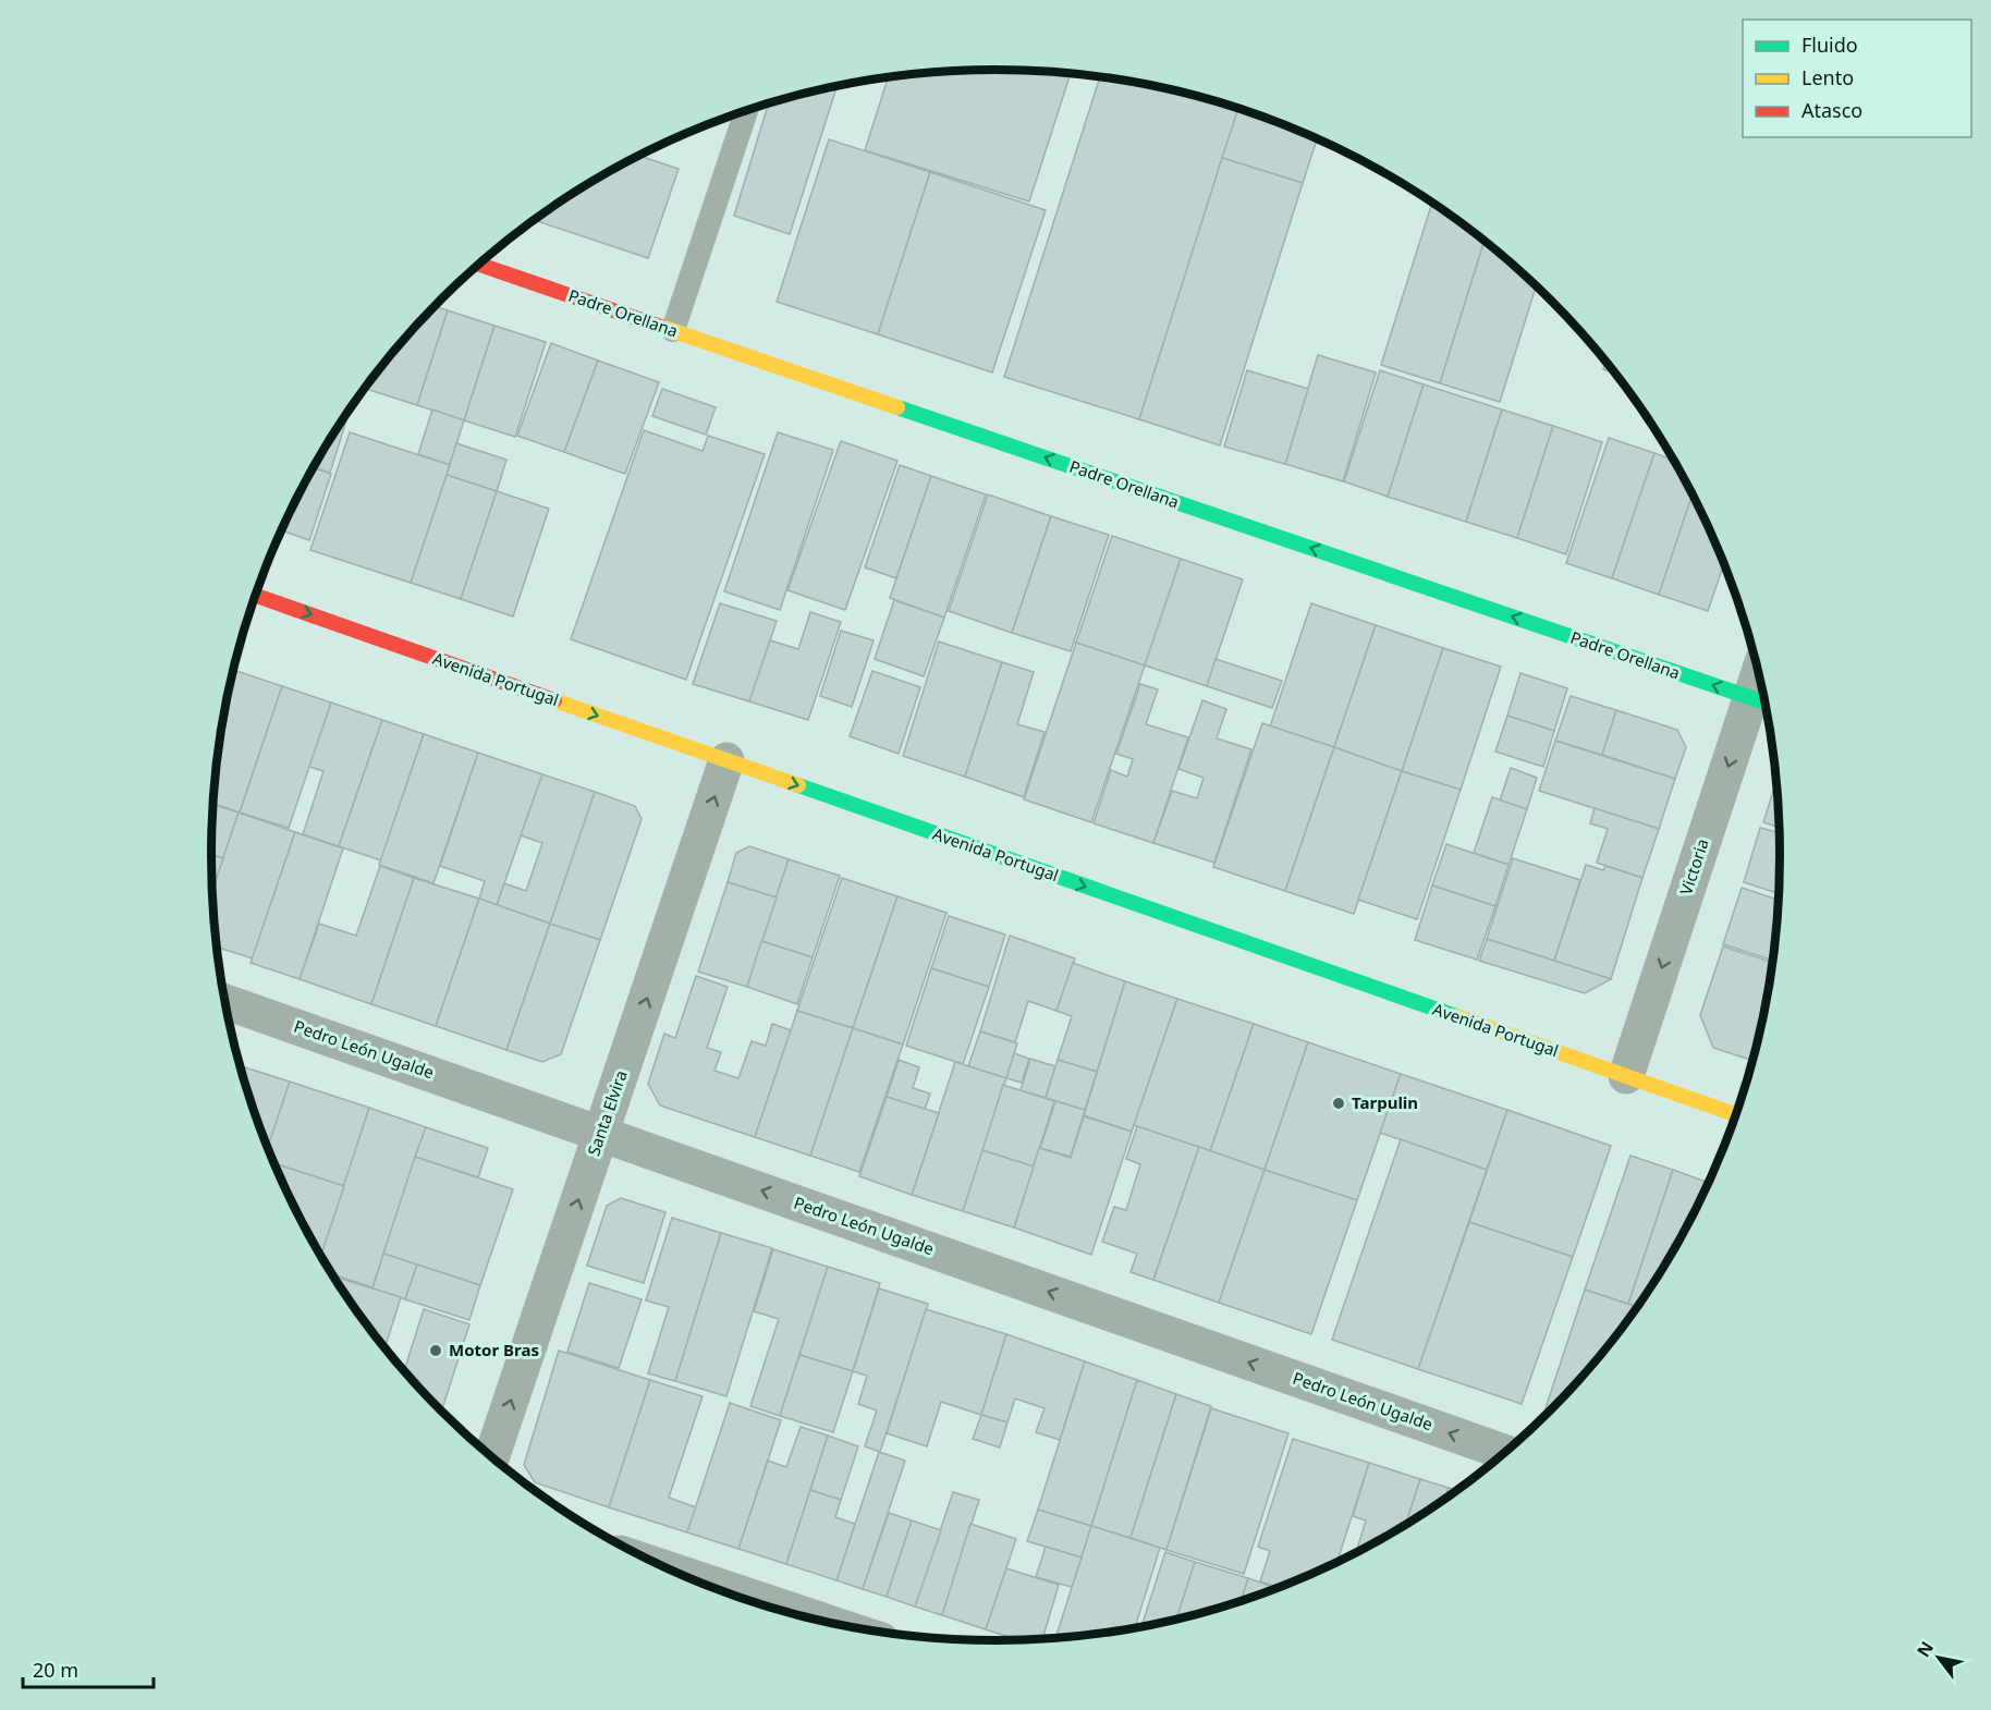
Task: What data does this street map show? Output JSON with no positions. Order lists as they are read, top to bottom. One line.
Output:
{"streets":{"street":["Padre Orellana","Avenida Portugal","Victoria","Pedro León Ugalde","Santa Elvira"]},"crossings":[["Padre Orellana","Victoria"],["Avenida Portugal","Victoria"],["Avenida Portugal","Santa Elvira"],["Pedro León Ugalde","Santa Elvira"]],"one_way":["Padre Orellana","Avenida Portugal","Victoria","Pedro León Ugalde","Santa Elvira"],"places":["Tarpulin","Motor Bras"],"legend":["Fluido","Lento","Atasco"],"scale_bar":"20 m","north":"top left"}
